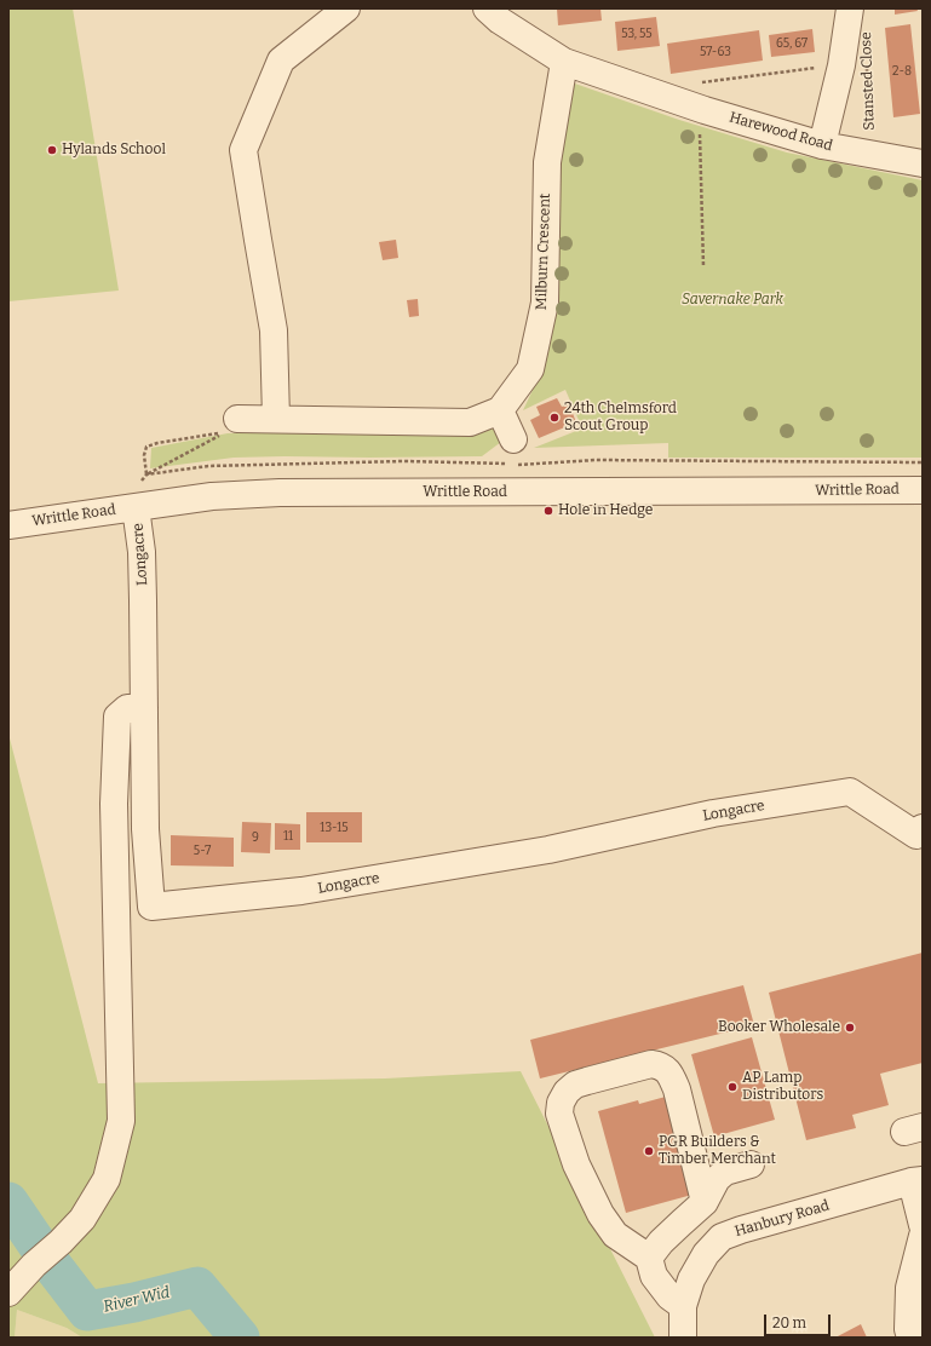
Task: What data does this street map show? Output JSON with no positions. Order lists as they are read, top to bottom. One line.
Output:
{"streets":{"street":["Stansted Close","Harewood Road","Milburn Crescent","Writtle Road","Longacre","Hanbury Road"]},"crossings":[["Stansted Close","Harewood Road"],["Harewood Road","Milburn Crescent"],["Writtle Road","Longacre"]],"water":["River Wid"],"parks":["Savernake Park"],"places":["Hylands School","24th Chelmsford Scout Group","Hole in Hedge","Booker Wholesale","AP Lamp Distributors","PGR Builders & Timber Merchant"],"house_numbers":["53, 55","65, 67","57-63","2-8","13-15","11","9","5-7"],"scale_bar":"20 m"}
